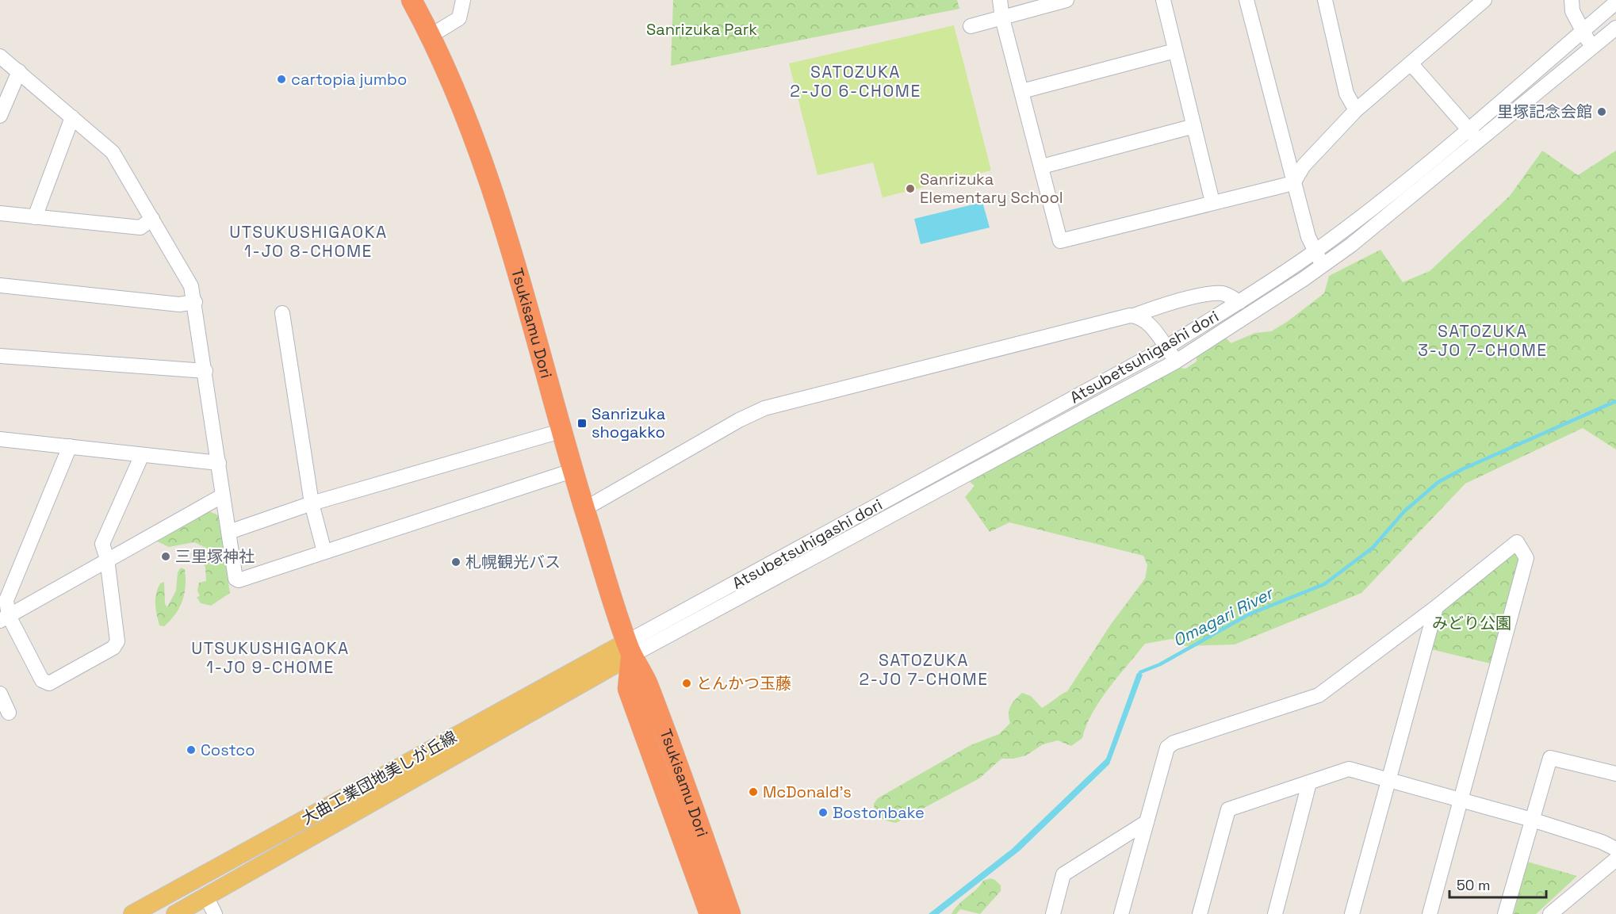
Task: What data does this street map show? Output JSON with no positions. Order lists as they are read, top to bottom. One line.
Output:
{"streets":{"highway":["Tsukisamu Dori"],"main road":["大曲工業団地美しが丘線"],"street":["Atsubetsuhigashi dori"]},"crossings":[["Tsukisamu Dori","Atsubetsuhigashi dori"],["Tsukisamu Dori","大曲工業団地美しが丘線"],["Atsubetsuhigashi dori","大曲工業団地美しが丘線"]],"districts":["SATOZUKA 2-JO 6-CHOME","UTSUKUSHIGAOKA 1-JO 8-CHOME","SATOZUKA 3-JO 7-CHOME","UTSUKUSHIGAOKA 1-JO 9-CHOME","SATOZUKA 2-JO 7-CHOME"],"water":["Omagari River"],"parks":["Sanrizuka Park","みどり公園"],"places":{"other":["cartopia jumbo","里塚記念会館","Sanrizuka Elementary School","三里塚神社","札幌観光バス","とんかつ玉藤","Costco","McDonald's","Bostonbake"],"transit":["Sanrizuka shogakko"]},"scale_bar":"50 m"}
